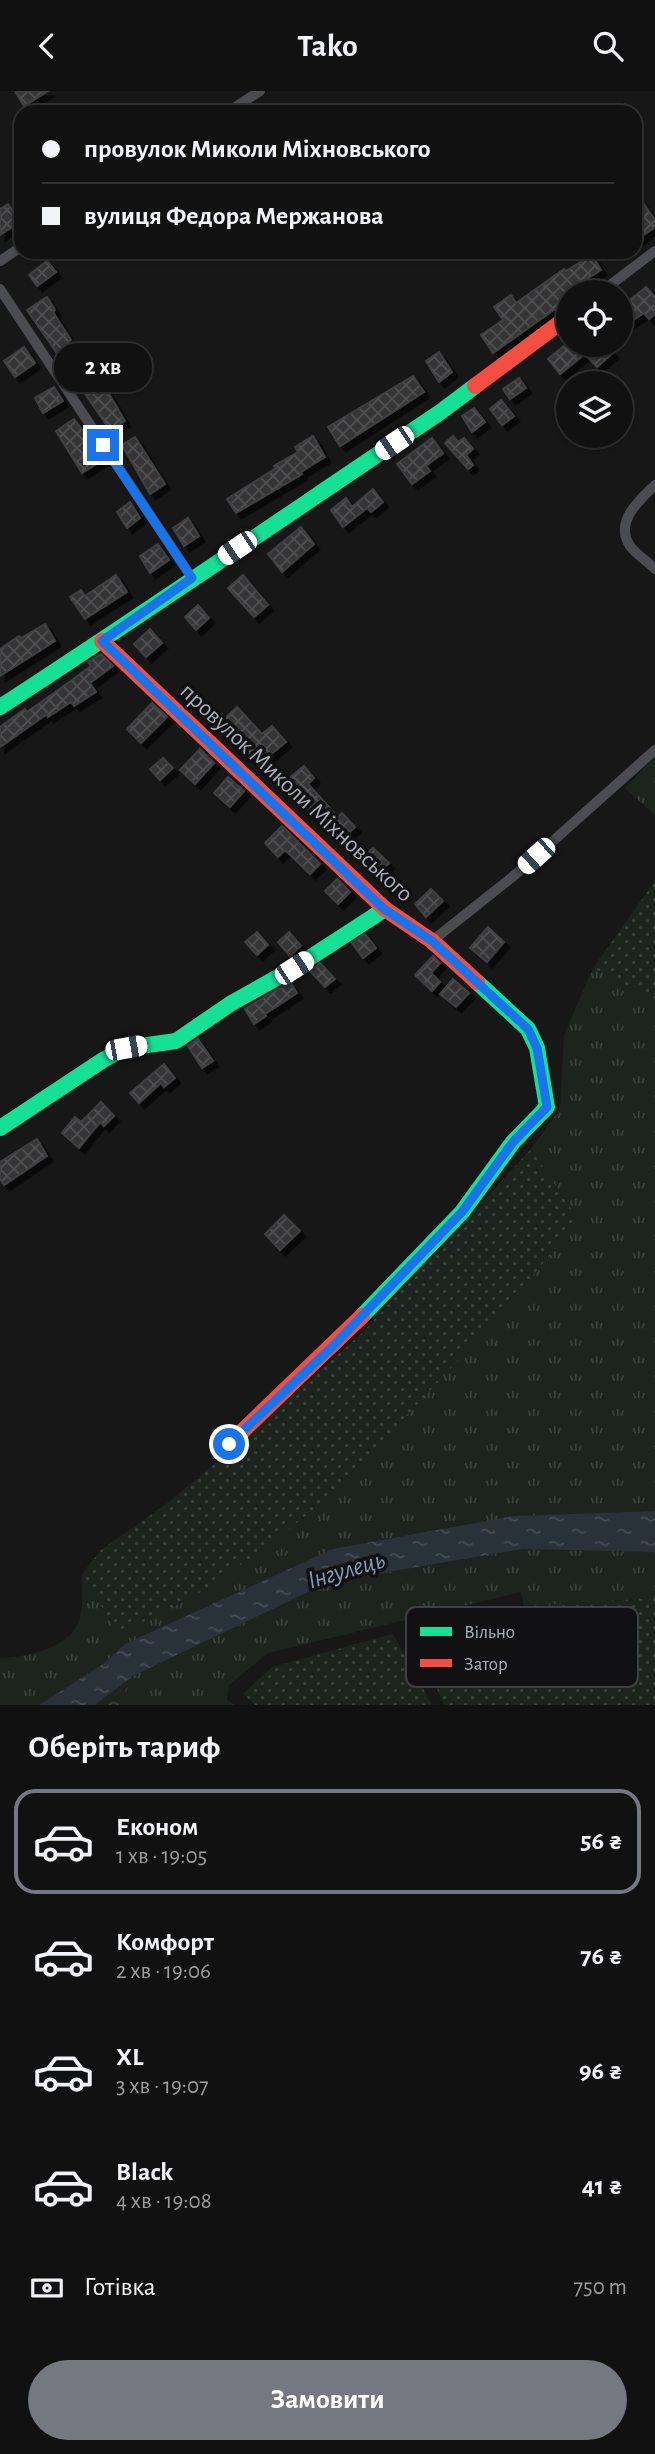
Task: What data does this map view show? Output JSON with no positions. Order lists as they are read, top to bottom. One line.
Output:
{"streets":{"street":["провулок Миколи Міхновського"]},"water":["Інгулець"],"legend":["Вільно","Затор"],"page":{"header":"Tako","banner":["провулок Миколи Міхновського","вулиця Федора Мержанова"],"bubble":"2 хв","heading":"Оберіть тариф","list":[{"name":"Економ","note":"1 хв · 19:05","value":"56 ₴"},{"name":"Комфорт","note":"2 хв · 19:06","value":"76 ₴"},{"name":"XL","note":"3 хв · 19:07","value":"96 ₴"},{"name":"Black","note":"4 хв · 19:08","value":"41 ₴"}],"pay":["Готівка","750 m"],"buttons":"Замовити"}}
